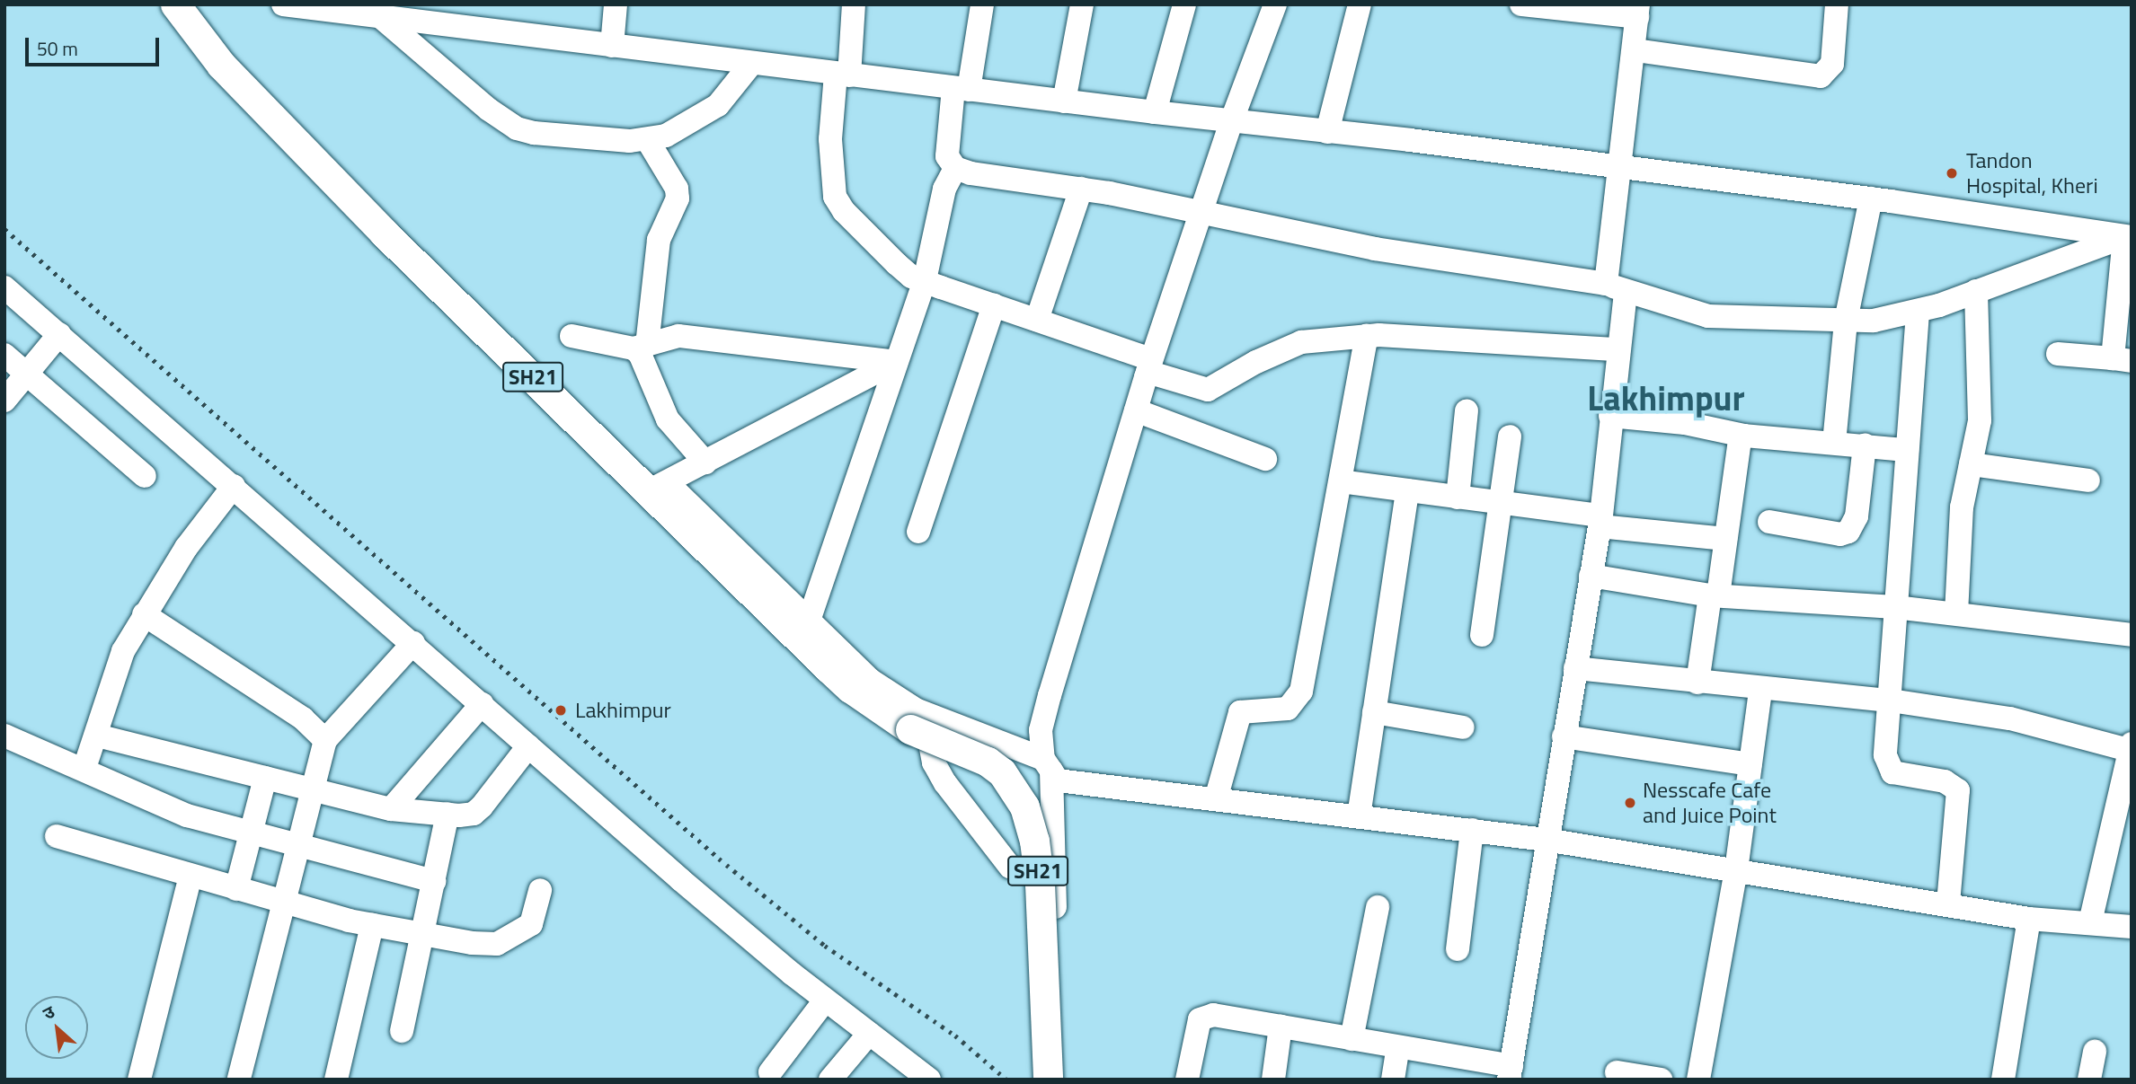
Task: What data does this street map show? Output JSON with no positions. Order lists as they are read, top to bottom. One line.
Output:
{"streets":{"main road":["SH21"]},"districts":["Lakhimpur"],"places":["Tandon Hospital, Kheri","Lakhimpur","Nesscafe Cafe and Juice Point"],"scale_bar":"50 m","north":"top left"}
